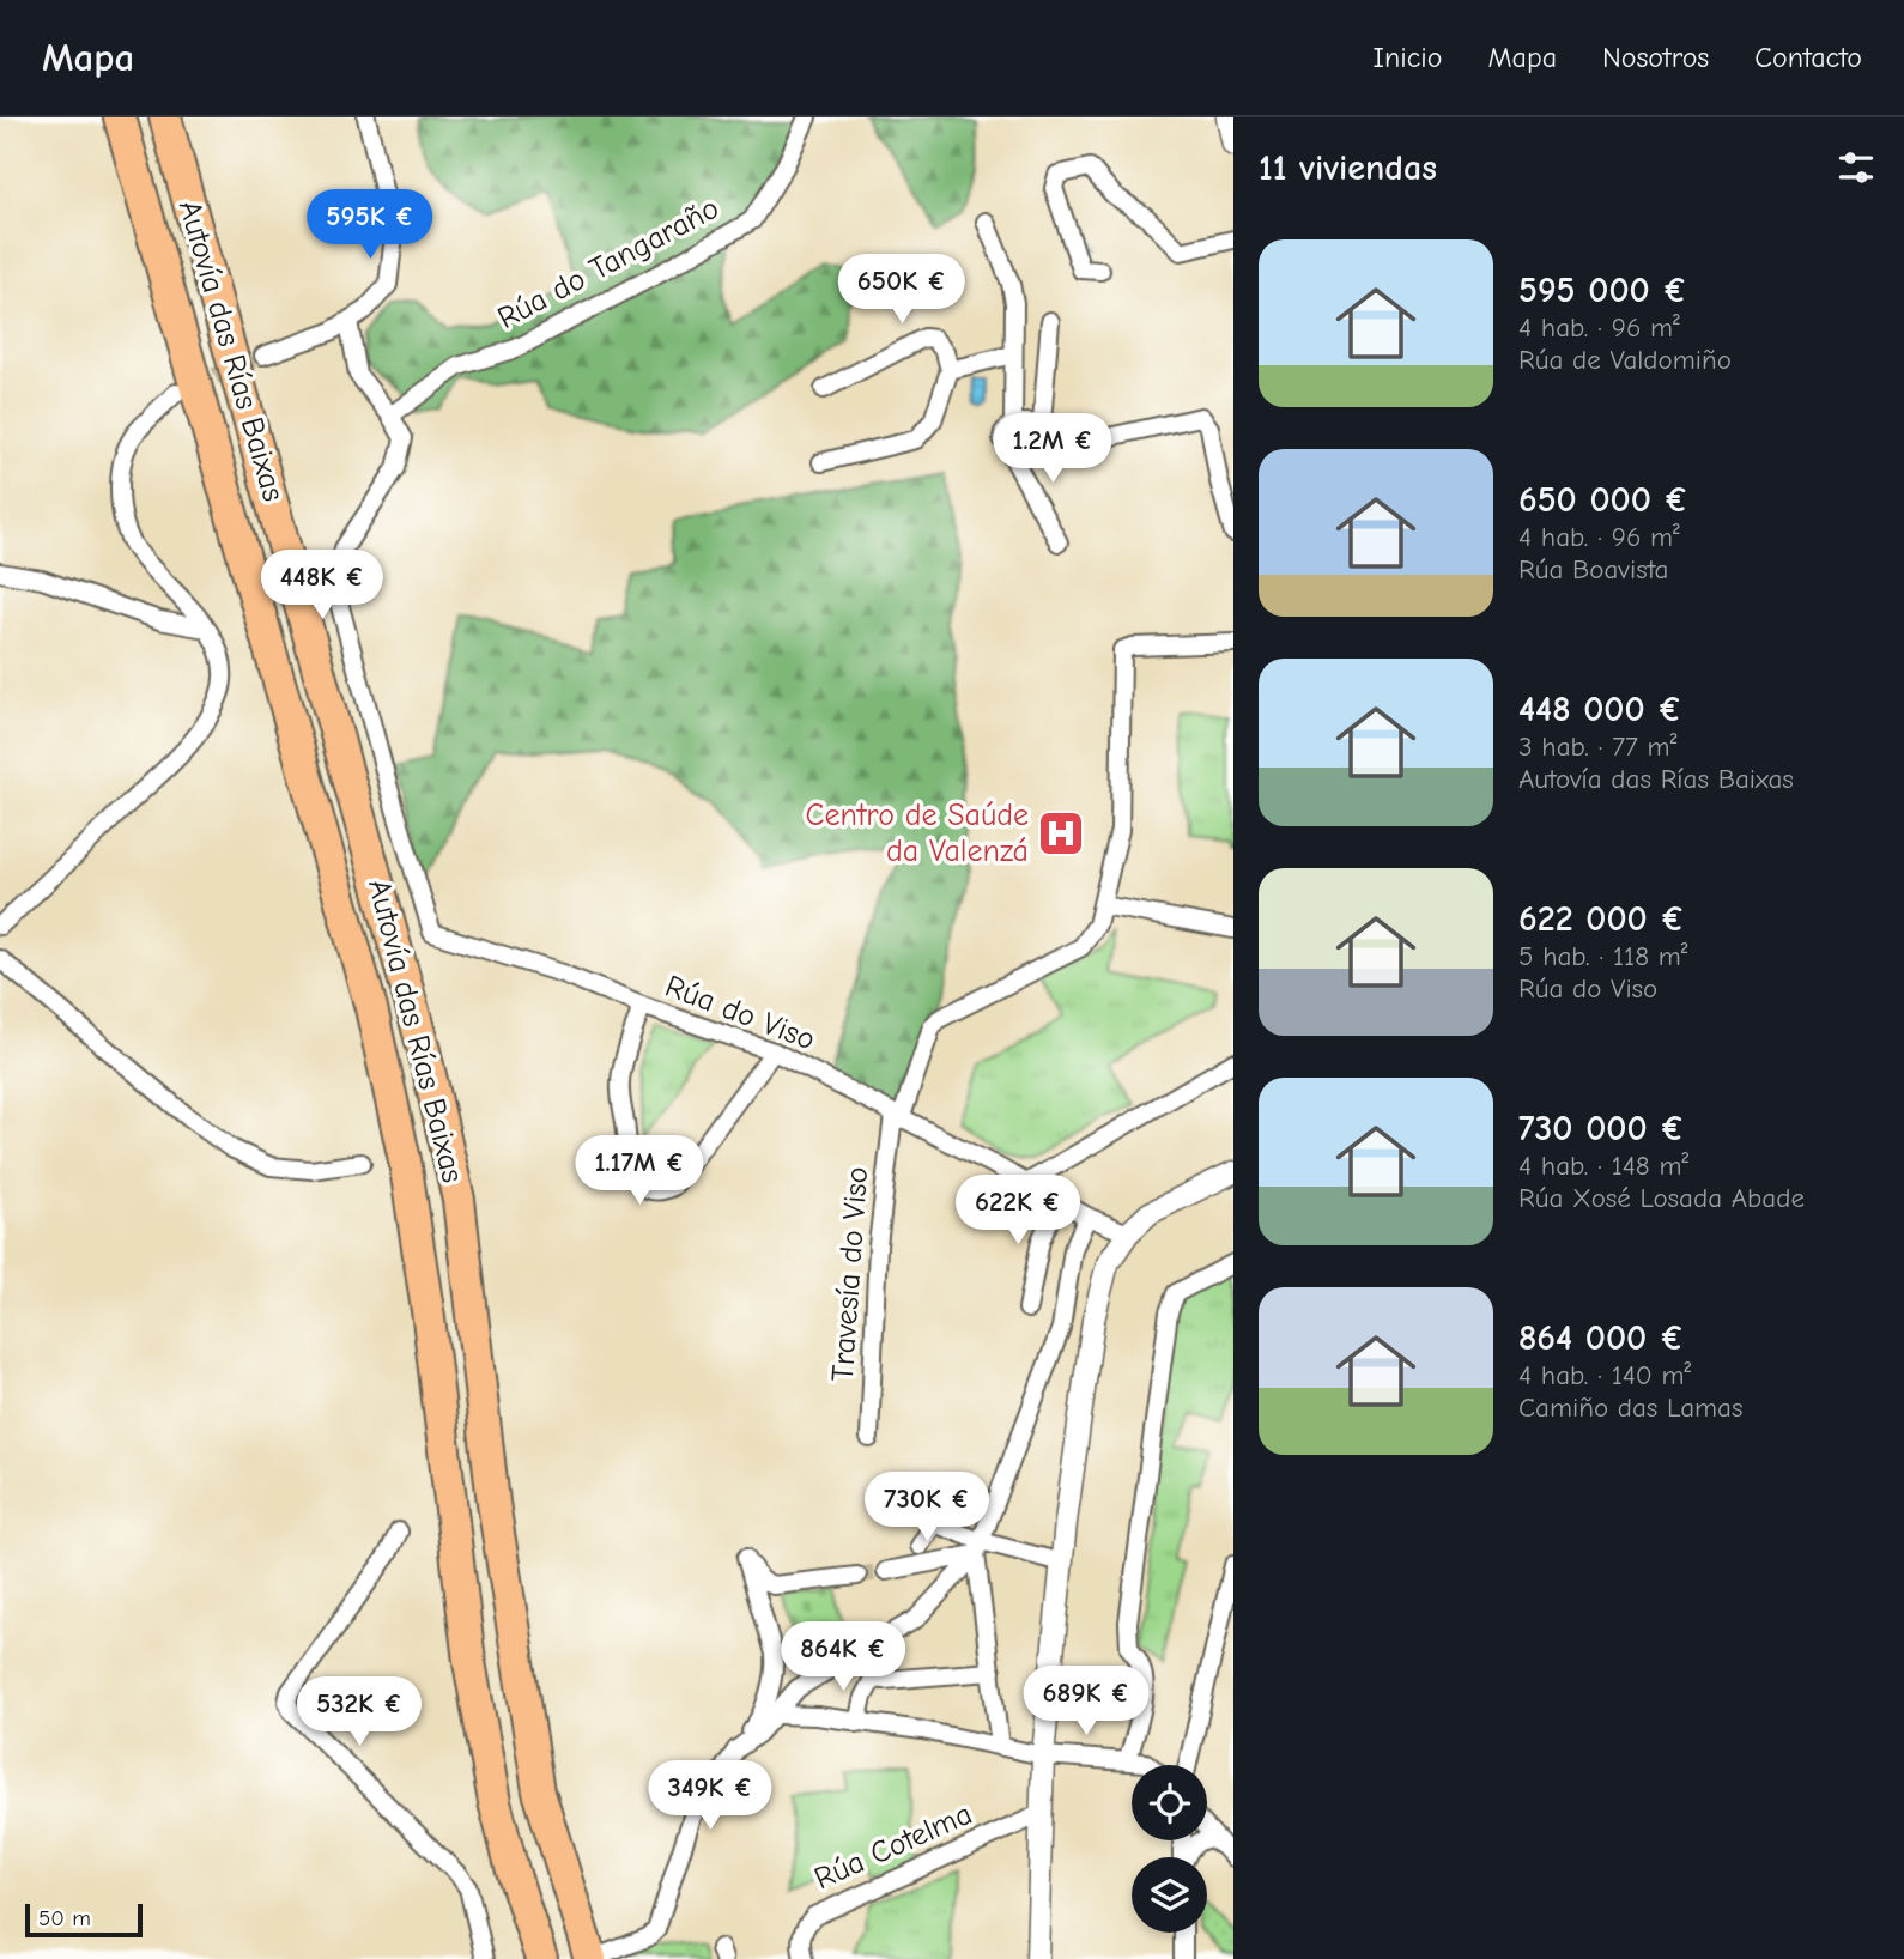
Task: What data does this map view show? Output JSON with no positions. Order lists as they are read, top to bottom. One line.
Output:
{"streets":{"highway":["Autovía das Rías Baixas"],"street":["Rúa do Tangaraño","Rúa do Viso","Travesía do Viso","Rúa Cotelma"]},"crossings":[["Rúa do Tangaraño","Rúa do Viso"],["Rúa do Viso","Travesía do Viso"]],"places":{"hospital":["Centro de Saúde da Valenzá"]},"scale_bar":"50 m","page":{"header":"Mapa","nav":["Inicio","Mapa","Nosotros","Contacto"],"heading":"11 viviendas","price":["595K €","650K €","1.2M €","448K €","1.17M €","622K €","730K €","864K €","689K €","532K €","349K €"],"list":[{"name":"595 000 €","note":"4 hab. · 96 m² · Rúa de Valdomiño"},{"name":"650 000 €","note":"4 hab. · 96 m² · Rúa Boavista"},{"name":"448 000 €","note":"3 hab. · 77 m² · Autovía das Rías Baixas"},{"name":"622 000 €","note":"5 hab. · 118 m² · Rúa do Viso"},{"name":"730 000 €","note":"4 hab. · 148 m² · Rúa Xosé Losada Abade"},{"name":"864 000 €","note":"4 hab. · 140 m² · Camiño das Lamas"}],"scale":"50 m"}}
